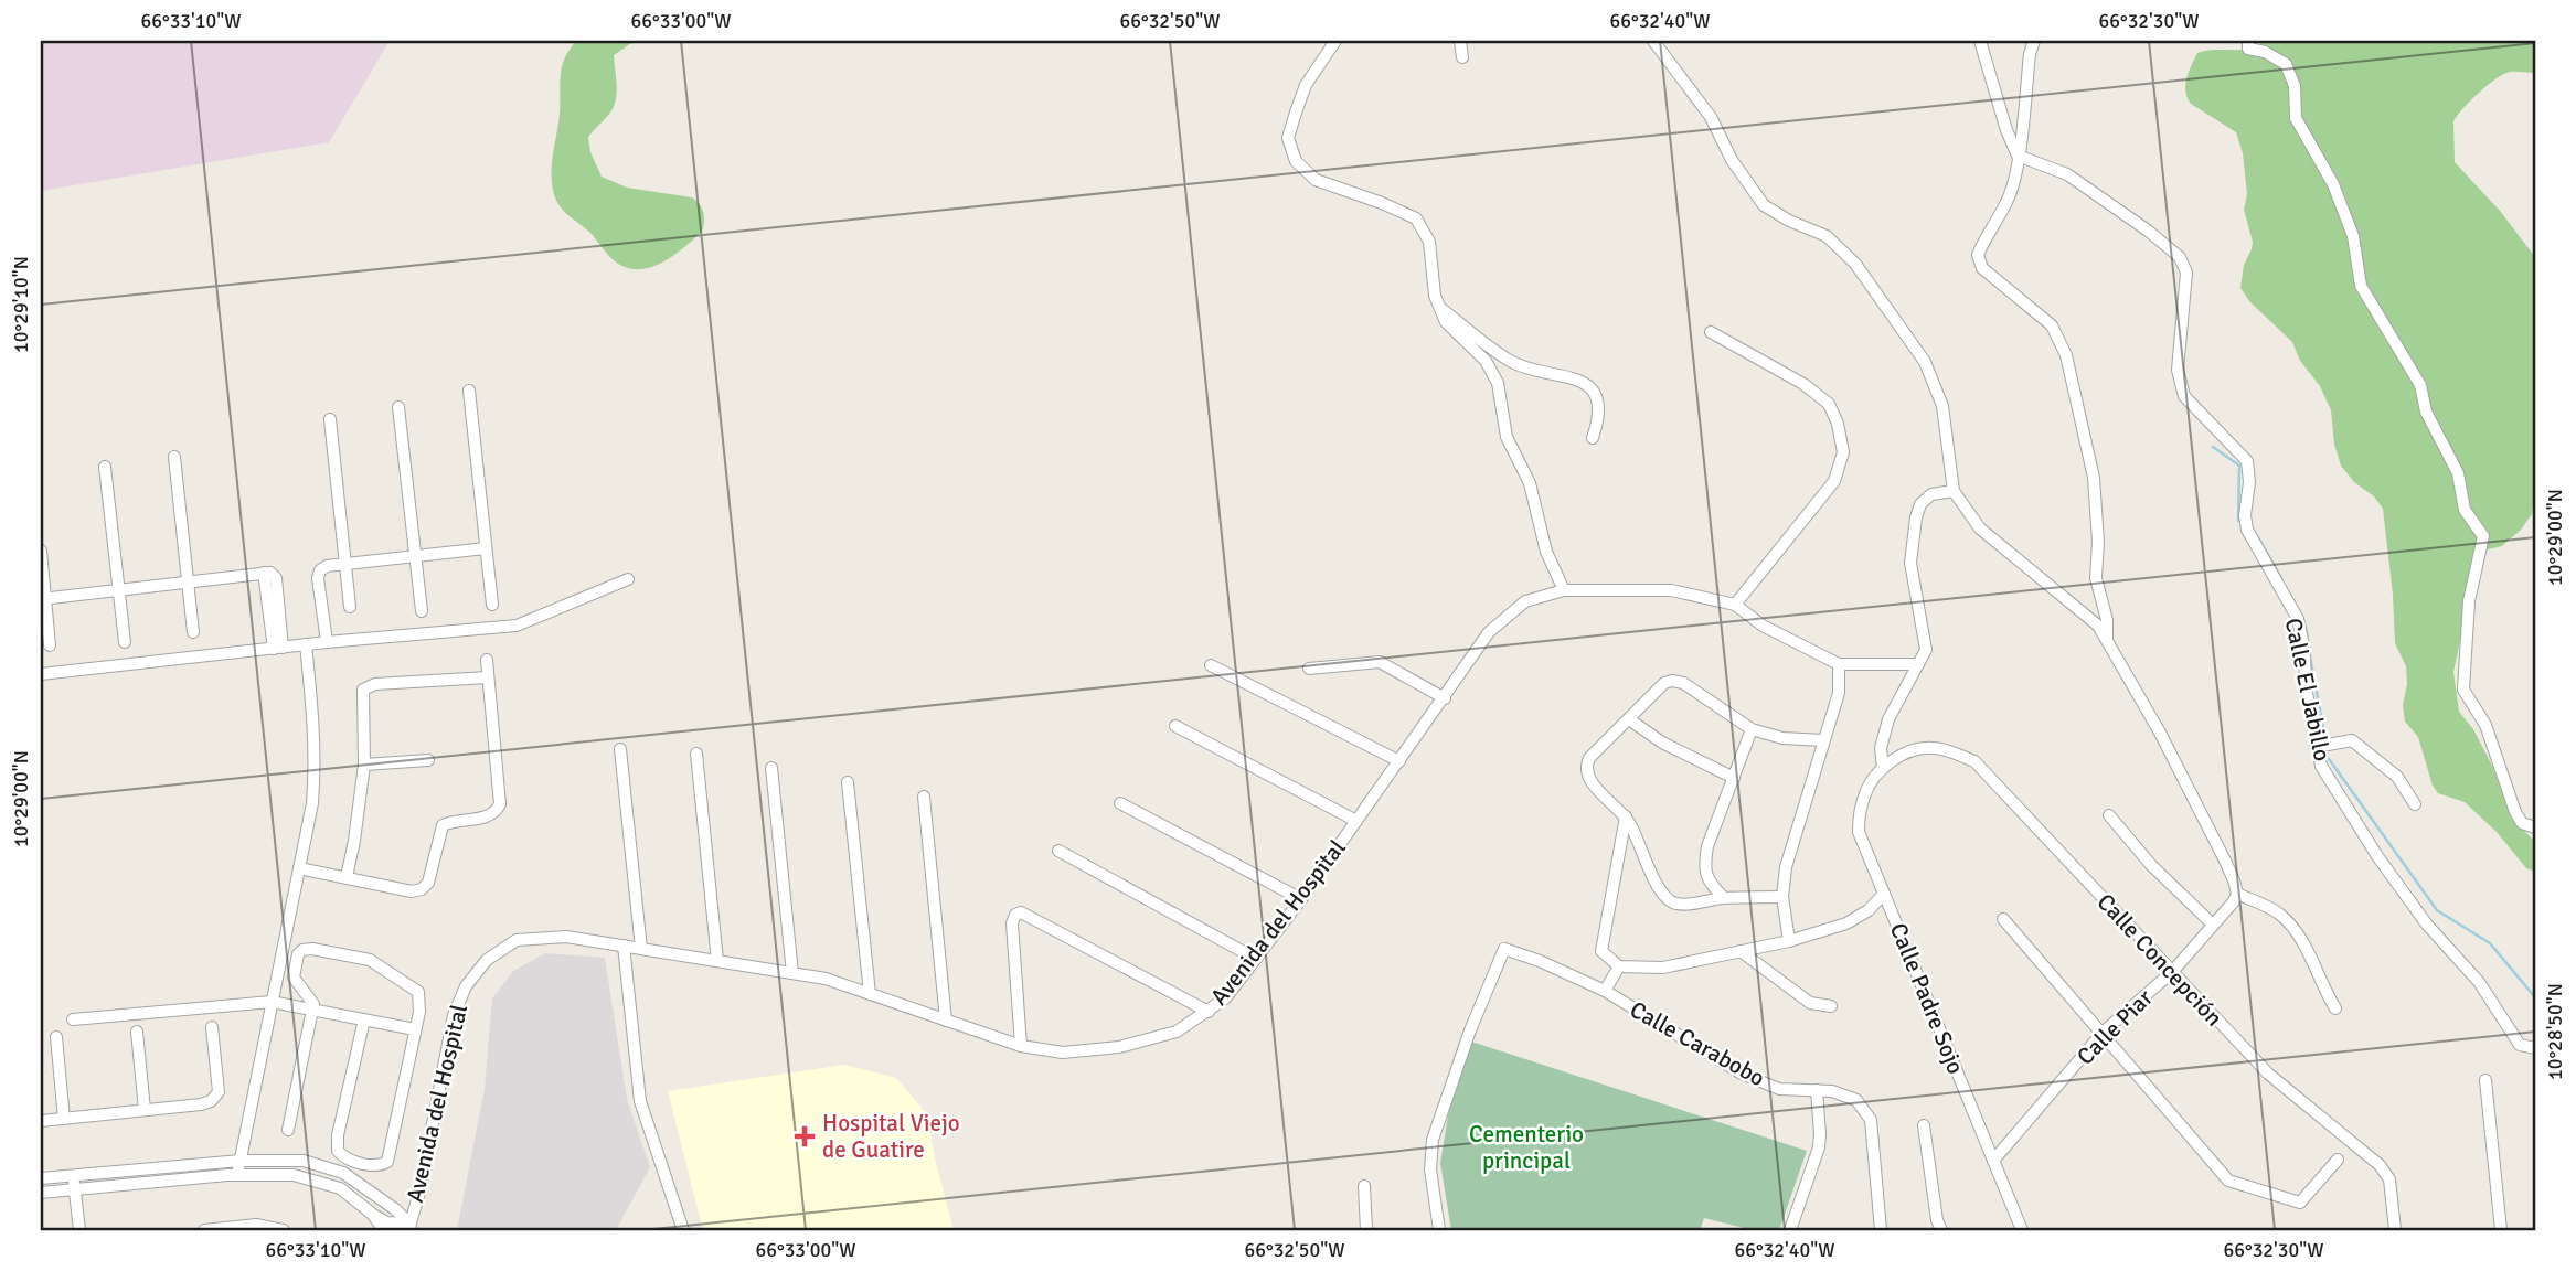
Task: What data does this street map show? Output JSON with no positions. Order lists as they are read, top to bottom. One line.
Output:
{"streets":{"street":["Calle El Jabillo","Avenida del Hospital","Calle Concepción","Calle Padre Sojo","Calle Piar","Calle Carabobo"]},"crossings":[["Calle Concepción","Calle Padre Sojo"],["Calle Concepción","Calle Piar"],["Calle Padre Sojo","Calle Piar"]],"parks":["Cementerio principal"],"places":{"health":["Hospital Viejo de Guatire"]},"coordinates":["66°33'10\"W","66°33'00\"W","66°32'50\"W","66°32'40\"W","66°32'30\"W","10°29'10\"N","10°29'00\"N","10°28'50\"N"]}
